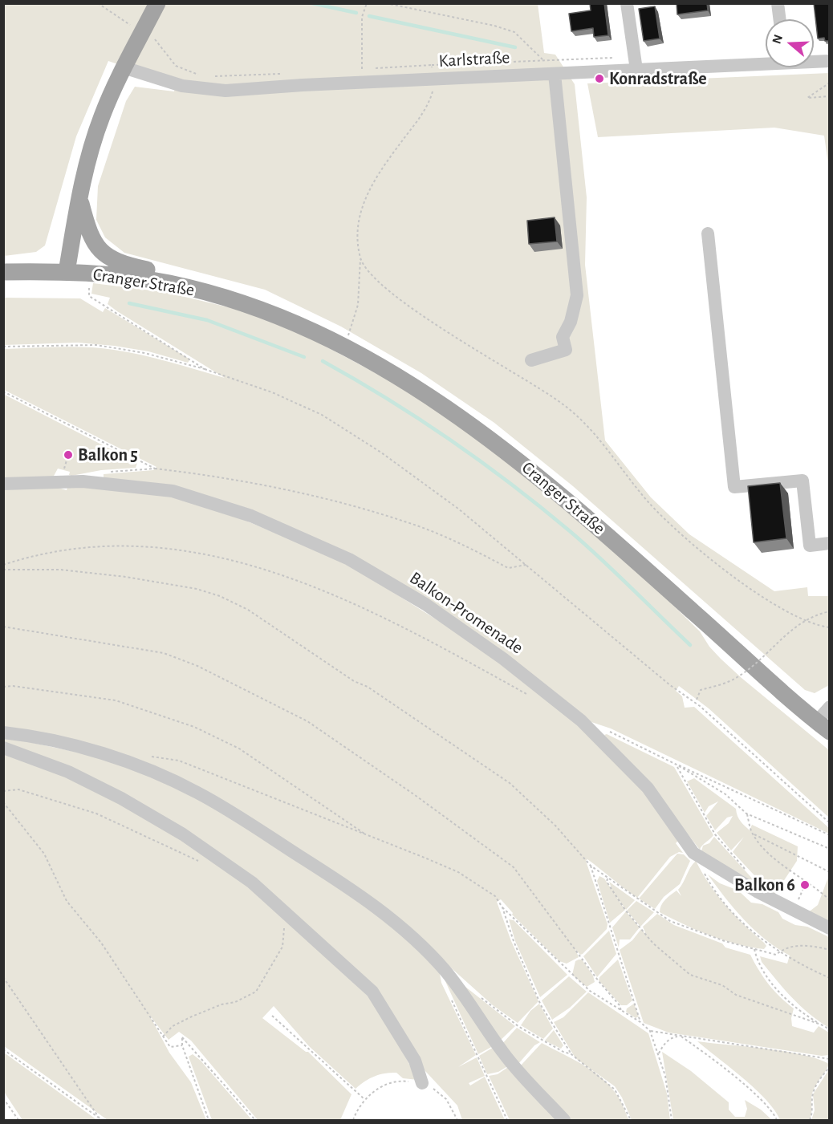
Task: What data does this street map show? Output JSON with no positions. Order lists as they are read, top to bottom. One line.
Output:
{"streets":{"main road":["Cranger Straße"],"street":["Karlstraße","Balkon-Promenade"]},"places":["Konradstraße","Balkon 5","Balkon 6"],"north":"left"}
